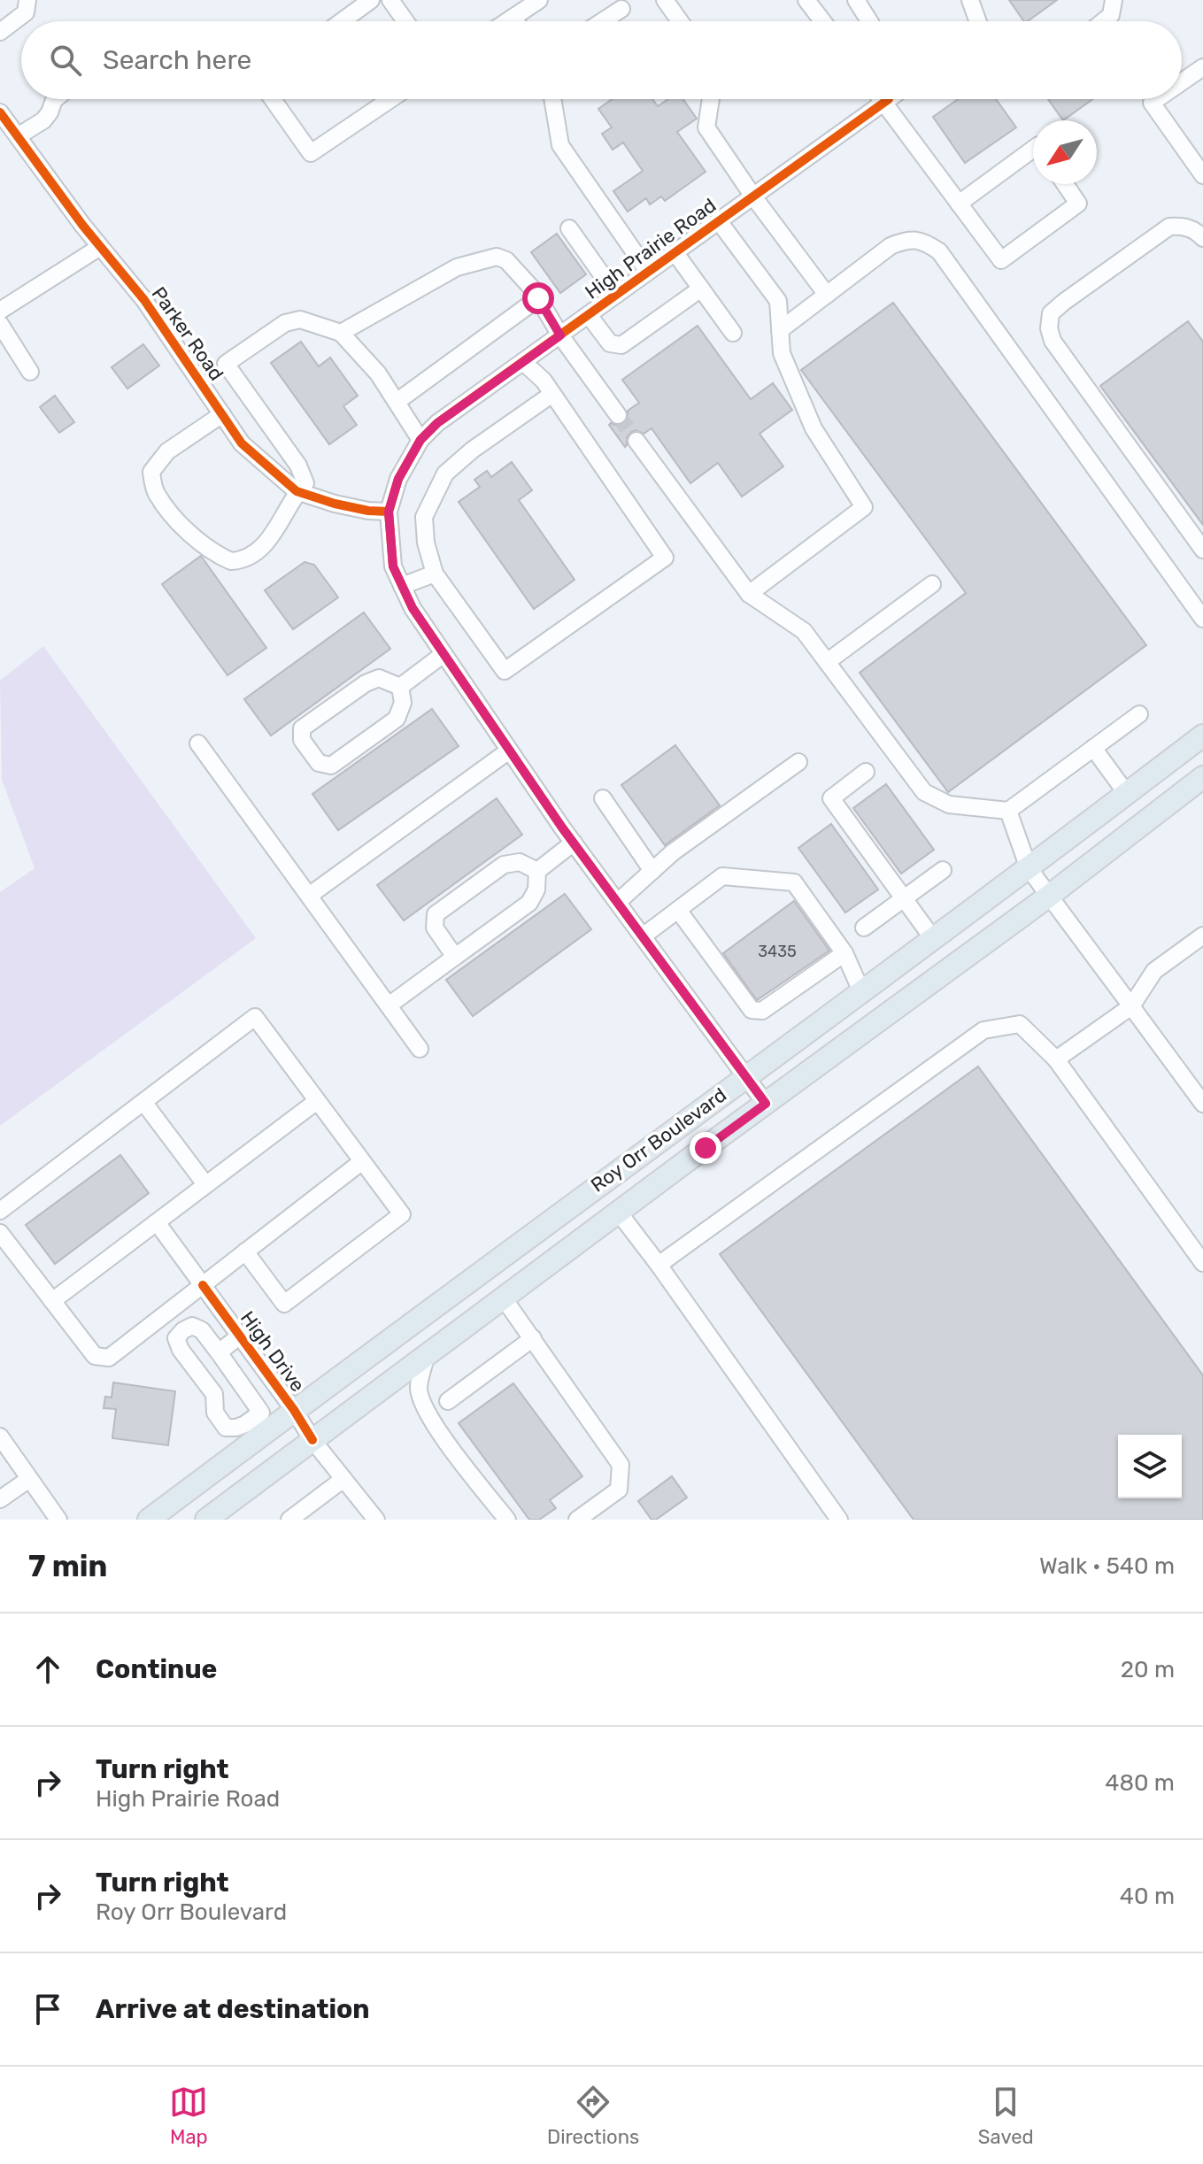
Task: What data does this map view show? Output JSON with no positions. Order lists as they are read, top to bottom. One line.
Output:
{"streets":{"main road":["Roy Orr Boulevard"],"street":["High Prairie Road","Parker Road","High Drive"]},"crossings":[["High Prairie Road","Parker Road"],["High Prairie Road","Roy Orr Boulevard"],["Roy Orr Boulevard","High Drive"]],"house_numbers":["3435"],"north":"bottom left","page":{"search":"Search here","heading":["7 min","Walk · 540 m"],"list":[["Continue","20 m"],["Turn right","High Prairie Road","480 m"],["Turn right","Roy Orr Boulevard","40 m"],"Arrive at destination"],"nav":["Map","Directions","Saved"]}}
